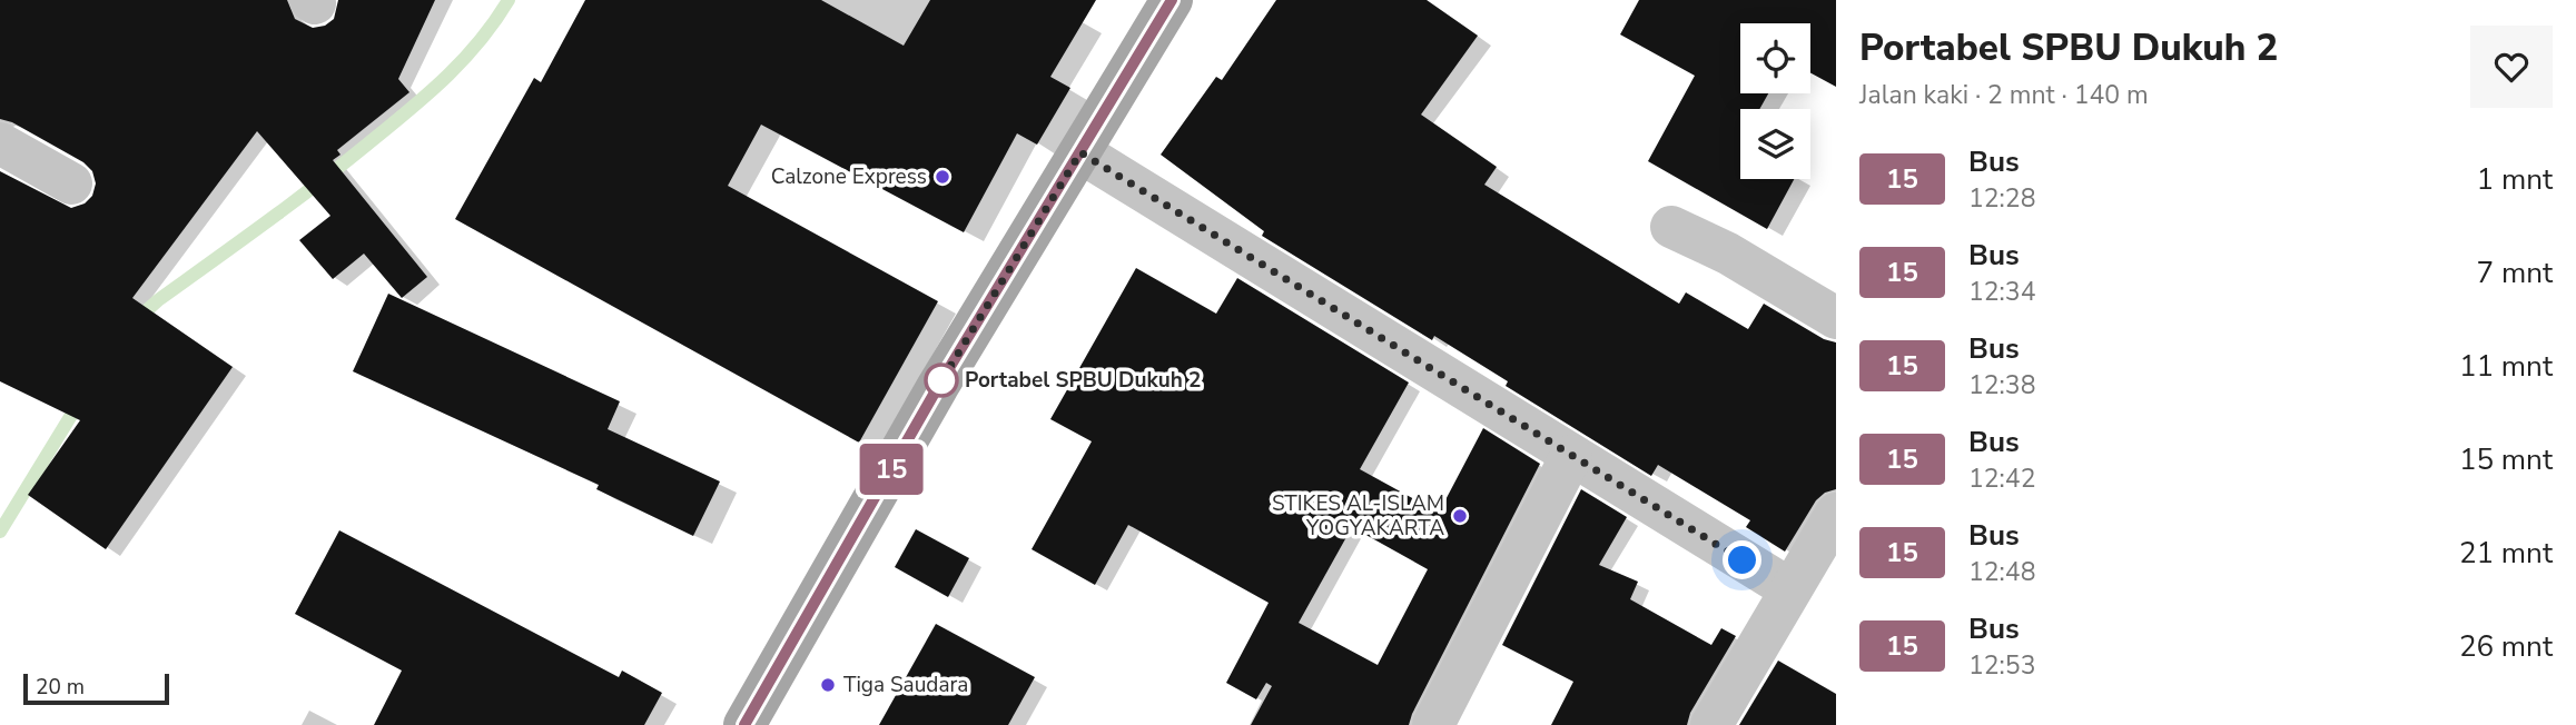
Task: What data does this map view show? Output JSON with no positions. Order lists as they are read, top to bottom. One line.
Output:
{"places":["Calzone Express","Portabel SPBU Dukuh 2","STIKES AL-ISLAM YOGYAKARTA","Tiga Saudara"],"lines":["bus line 15"],"scale_bar":"20 m","page":{"on_map":"15","heading":["Portabel SPBU Dukuh 2","Jalan kaki · 2 mnt · 140 m"],"list":[{"mark":"15","name":"Bus","note":"12:28","value":"1 mnt"},{"mark":"15","name":"Bus","note":"12:34","value":"7 mnt"},{"mark":"15","name":"Bus","note":"12:38","value":"11 mnt"},{"mark":"15","name":"Bus","note":"12:42","value":"15 mnt"},{"mark":"15","name":"Bus","note":"12:48","value":"21 mnt"},{"mark":"15","name":"Bus","note":"12:53","value":"26 mnt"}],"scale":"20 m"}}
